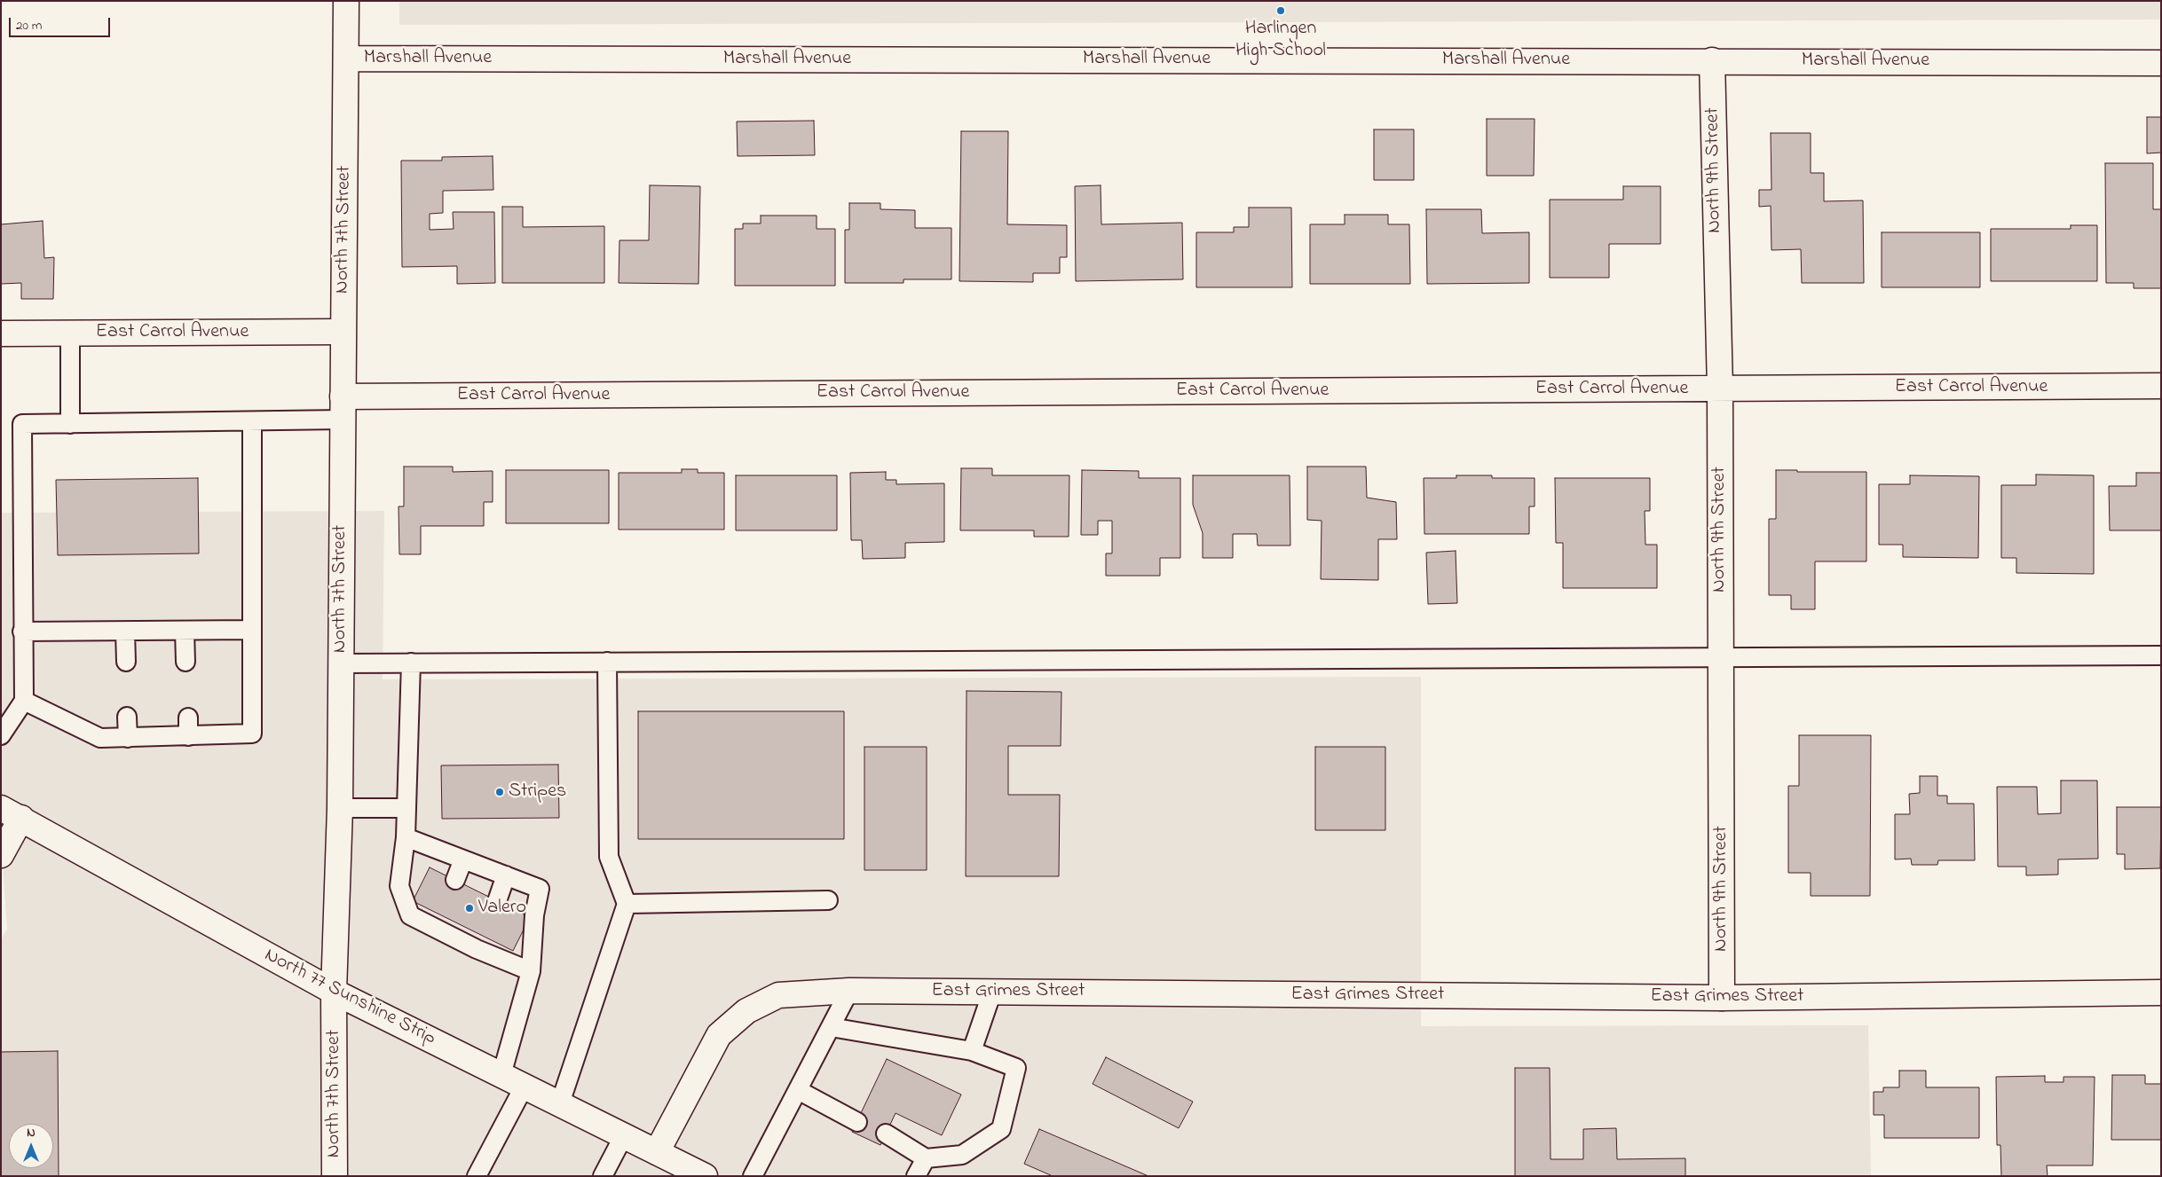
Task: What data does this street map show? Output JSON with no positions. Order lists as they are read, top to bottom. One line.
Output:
{"streets":{"street":["Marshall Avenue","North 9th Street","North 7th Street","East Carrol Avenue","East Grimes Street","North 77 Sunshine Strip"]},"crossings":[["Marshall Avenue","North 9th Street"],["Marshall Avenue","North 7th Street"],["North 9th Street","East Carrol Avenue"],["North 9th Street","East Grimes Street"],["North 7th Street","East Carrol Avenue"],["North 7th Street","North 77 Sunshine Strip"],["East Grimes Street","North 77 Sunshine Strip"]],"places":["Harlingen High School","Stripes","Valero"],"scale_bar":"20 m","north":"top"}
